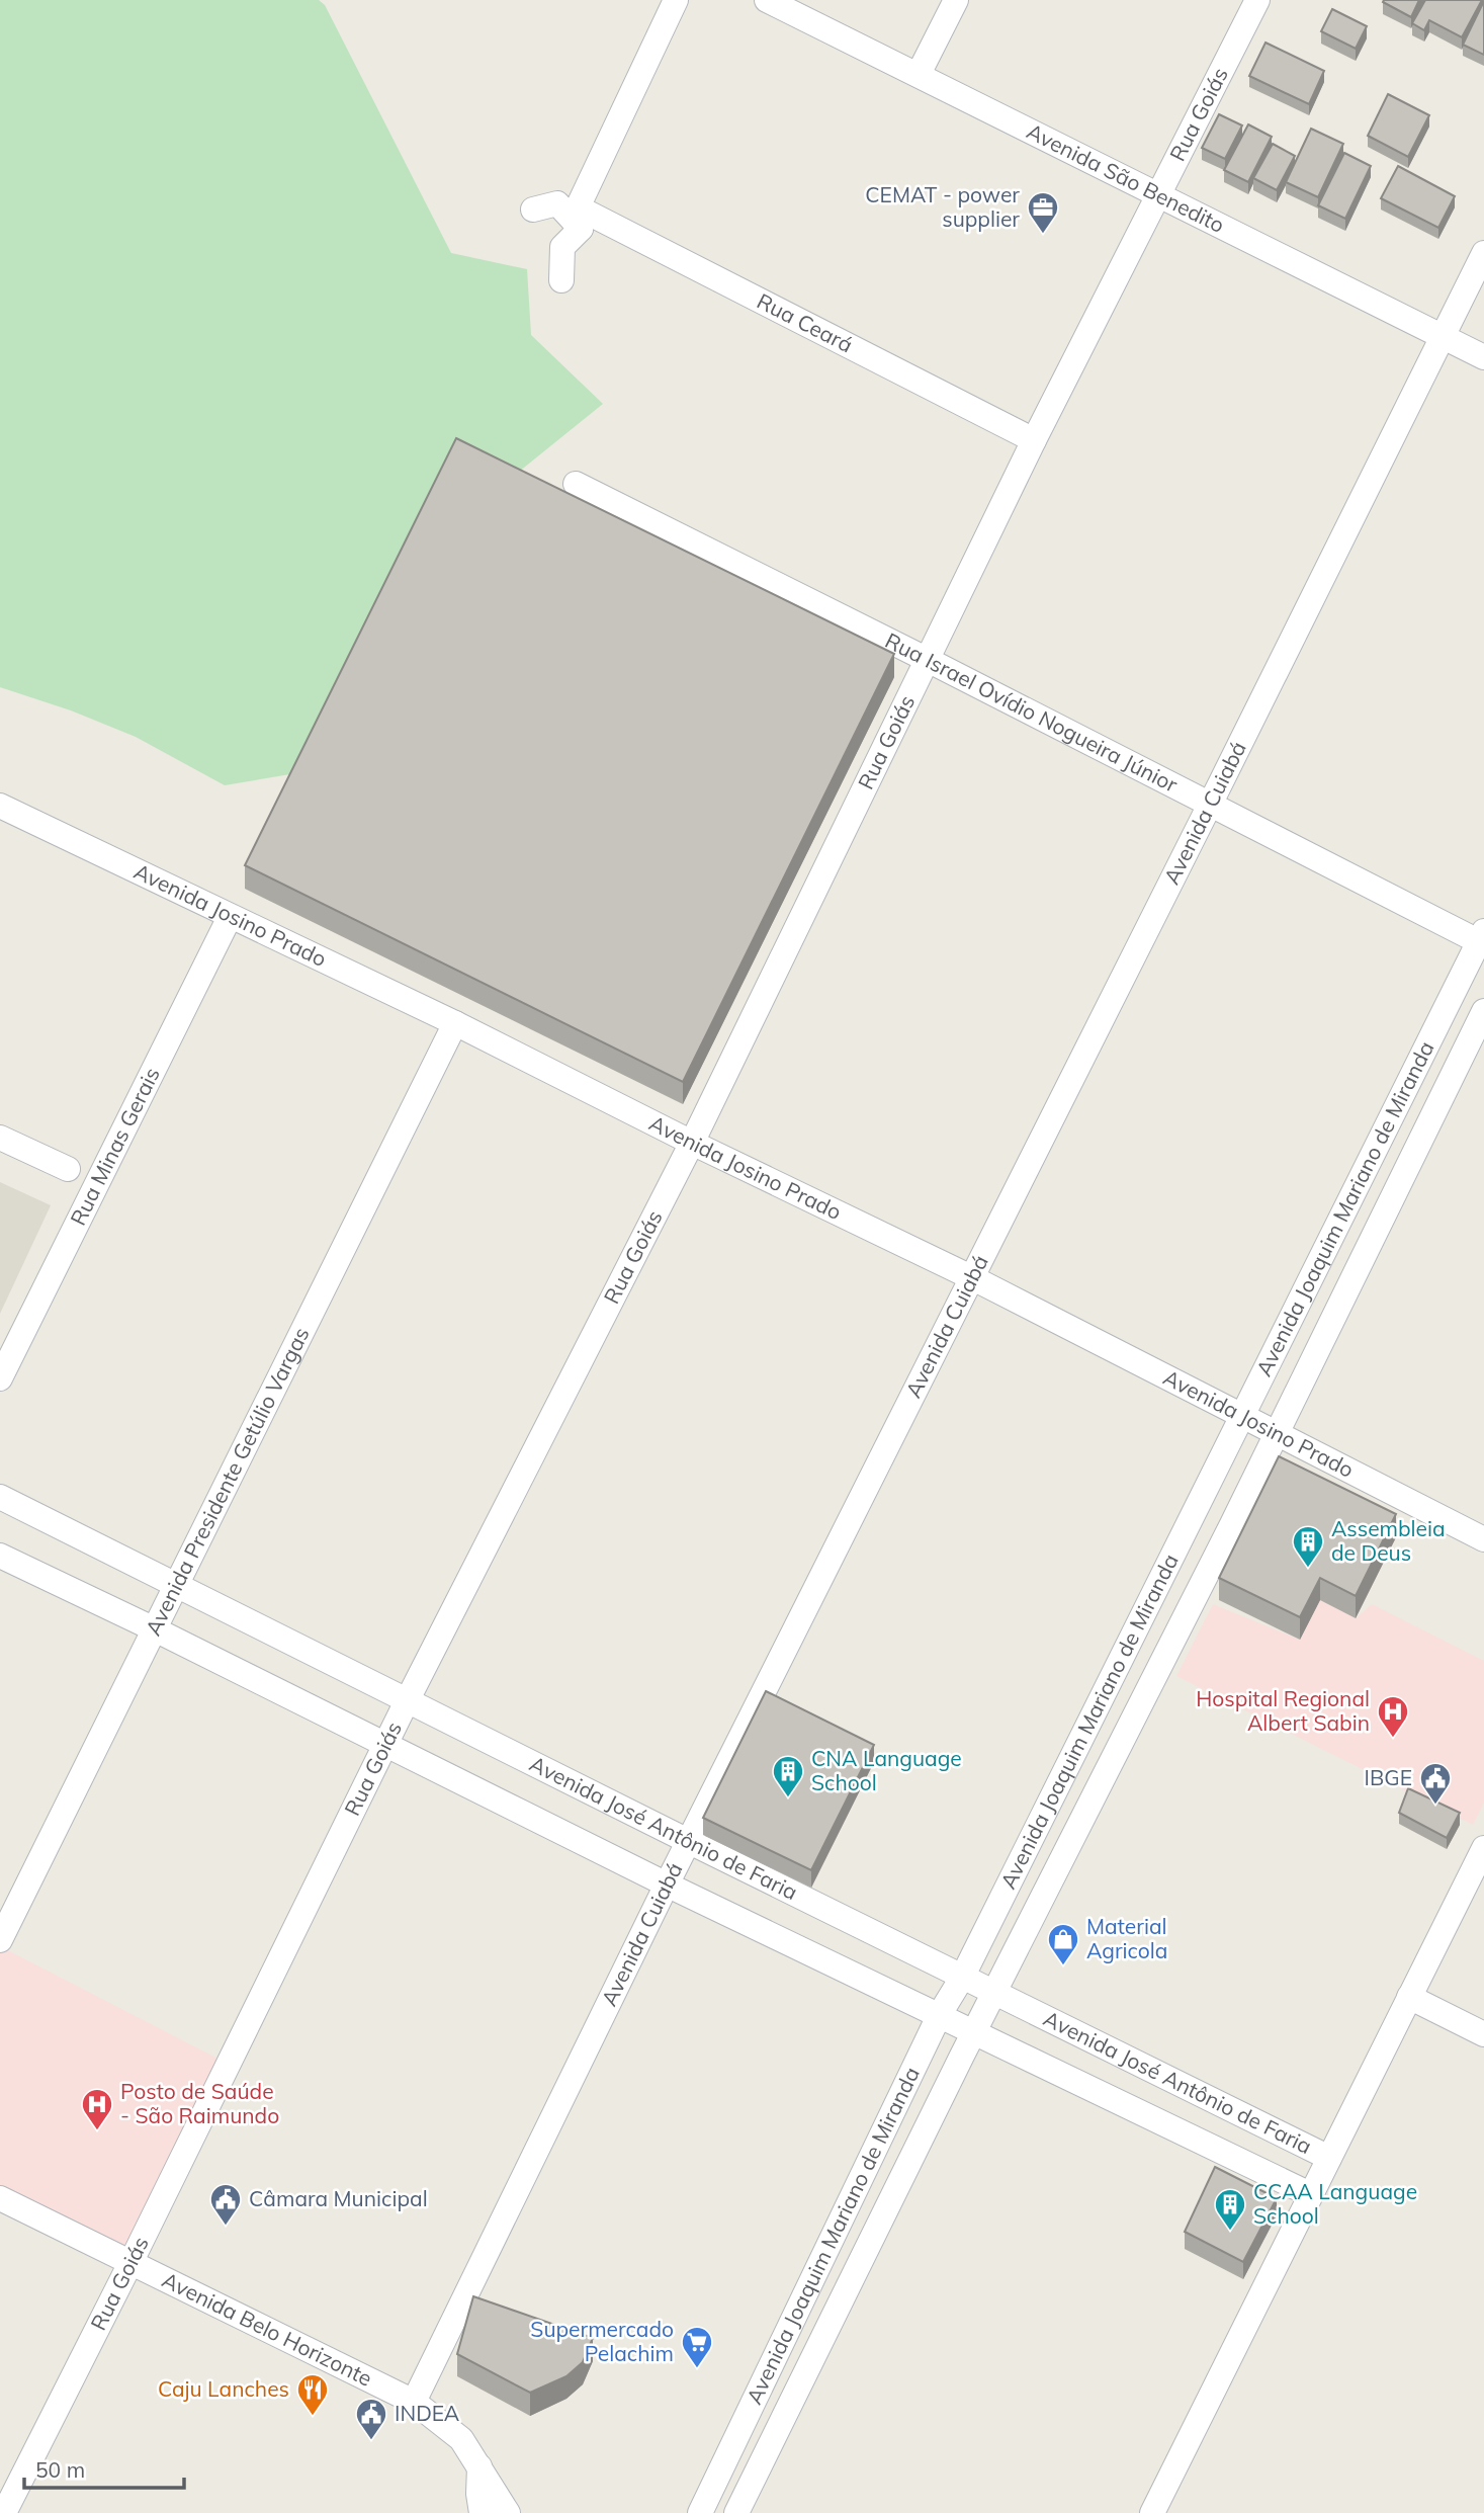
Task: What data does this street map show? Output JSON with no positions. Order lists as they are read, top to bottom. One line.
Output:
{"streets":{"street":["Rua Goiás","Avenida São Benedito","Rua Ceará","Rua Israel Ovídio Nogueira Júnior","Avenida Cuiabá","Avenida Josino Prado","Rua Minas Gerais","Avenida Joaquim Mariano de Miranda","Avenida Presidente Getúlio Vargas","Avenida José Antônio de Faria","Avenida Belo Horizonte"]},"crossings":[["Rua Goiás","Avenida São Benedito"],["Rua Goiás","Rua Ceará"],["Rua Goiás","Rua Israel Ovídio Nogueira Júnior"],["Rua Goiás","Avenida Josino Prado"],["Rua Goiás","Avenida José Antônio de Faria"],["Rua Goiás","Avenida Belo Horizonte"],["Avenida São Benedito","Avenida Cuiabá"],["Rua Israel Ovídio Nogueira Júnior","Avenida Cuiabá"],["Rua Israel Ovídio Nogueira Júnior","Avenida Joaquim Mariano de Miranda"],["Avenida Cuiabá","Avenida Josino Prado"],["Avenida Cuiabá","Avenida José Antônio de Faria"],["Avenida Cuiabá","Avenida Belo Horizonte"],["Avenida Josino Prado","Rua Minas Gerais"],["Avenida Josino Prado","Avenida Joaquim Mariano de Miranda"],["Avenida Josino Prado","Avenida Presidente Getúlio Vargas"],["Avenida Joaquim Mariano de Miranda","Avenida José Antônio de Faria"],["Avenida Presidente Getúlio Vargas","Avenida José Antônio de Faria"]],"places":{"office":["CEMAT - power supplier"],"building":["Assembleia de Deus","CNA Language School","CCAA Language School"],"hospital":["Hospital Regional Albert Sabin","Posto de Saúde - São Raimundo"],"public building":["IBGE","Câmara Municipal","INDEA"],"shop":["Material Agricola"],"supermarket":["Supermercado Pelachim"],"restaurant":["Caju Lanches"]},"scale_bar":"50 m"}
